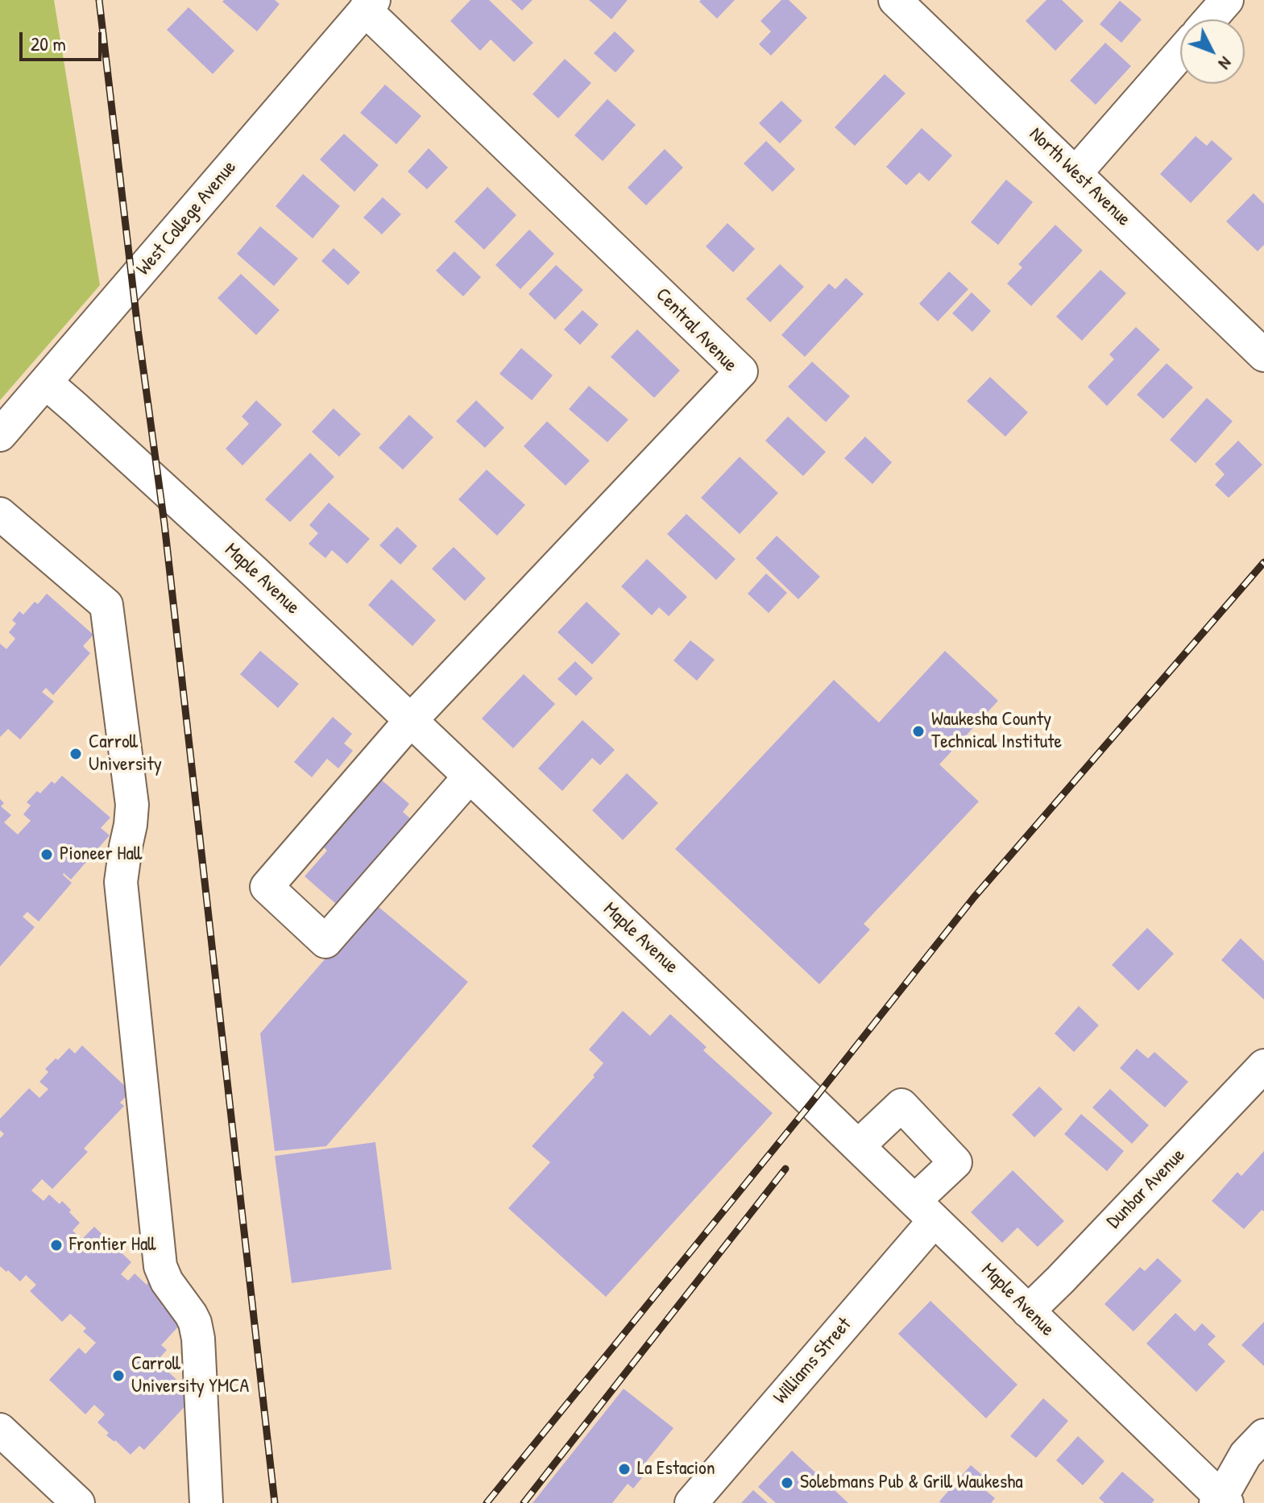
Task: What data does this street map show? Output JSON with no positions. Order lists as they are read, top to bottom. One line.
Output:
{"streets":{"street":["North West Avenue","West College Avenue","Central Avenue","Maple Avenue","Dunbar Avenue","Williams Street"]},"crossings":[["West College Avenue","Central Avenue"],["West College Avenue","Maple Avenue"],["Central Avenue","Maple Avenue"],["Maple Avenue","Dunbar Avenue"],["Maple Avenue","Williams Street"]],"places":["Waukesha County Technical Institute","Carroll University","Pioneer Hall","Frontier Hall","Carroll University YMCA","La Estacion","Solebmans Pub & Grill Waukesha"],"scale_bar":"20 m","north":"bottom right"}
